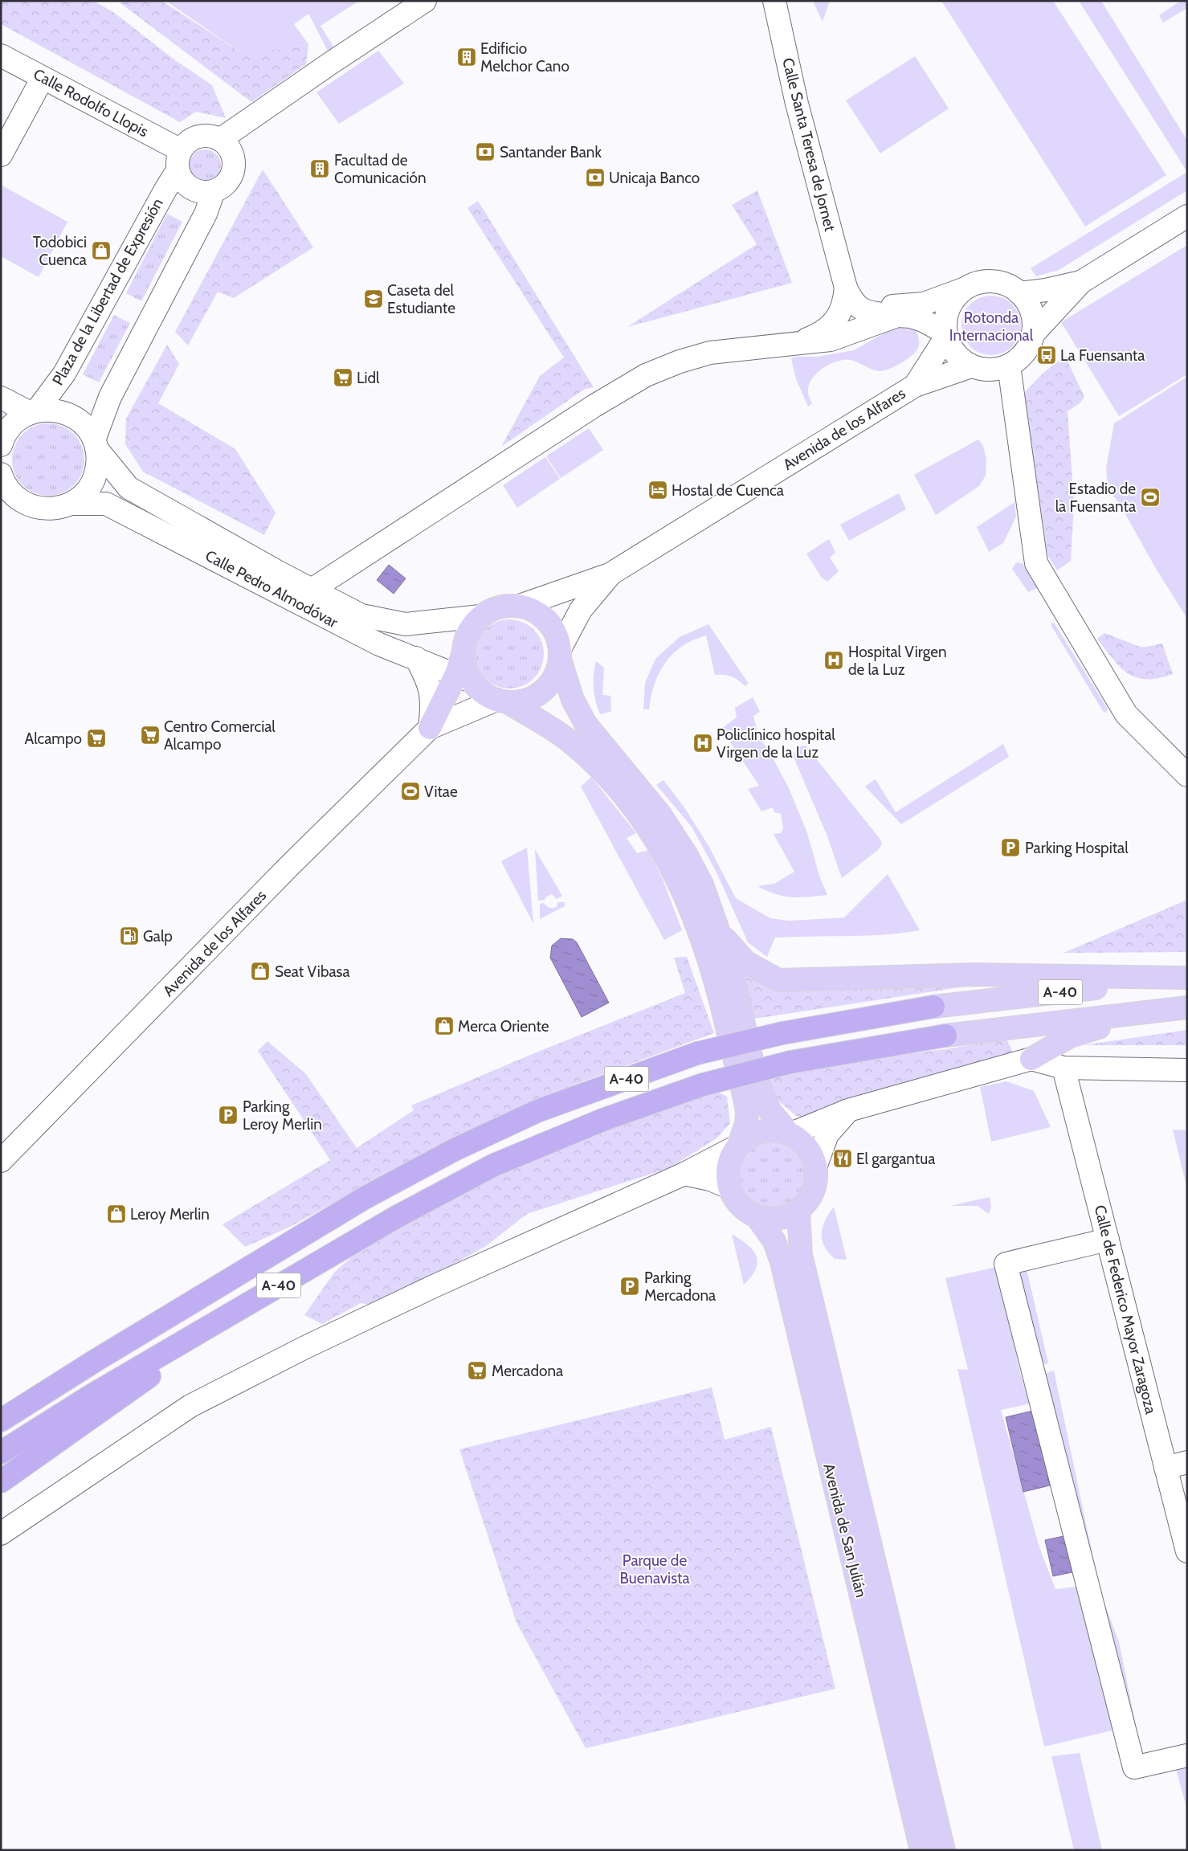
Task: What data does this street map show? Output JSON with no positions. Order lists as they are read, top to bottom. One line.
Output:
{"streets":{"highway":["A-40"],"main road":["Avenida de San Julián"],"street":["Calle Rodolfo Llopis","Calle Santa Teresa de Jornet","Plaza de la Libertad de Expresión","Avenida de los Alfares","Calle Pedro Almodóvar","Calle de Federico Mayor Zaragoza"]},"crossings":[["Calle Rodolfo Llopis","Plaza de la Libertad de Expresión"],["Plaza de la Libertad de Expresión","Calle Pedro Almodóvar"],["Avenida de los Alfares","Calle Pedro Almodóvar"]],"parks":["Rotonda Internacional","Parque de Buenavista"],"places":{"building":["Edificio Melchor Cano","Facultad de Comunicación"],"bank":["Santander Bank","Unicaja Banco"],"shop":["Todobici Cuenca","Seat Vibasa","Merca Oriente","Leroy Merlin"],"school or university":["Caseta del Estudiante"],"bus stop":["La Fuensanta"],"supermarket":["Lidl","Centro Comercial Alcampo","Alcampo","Mercadona"],"hotel":["Hostal de Cuenca"],"sports":["Estadio de la Fuensanta","Vitae"],"hospital":["Hospital Virgen de la Luz","Policlínico hospital Virgen de la Luz"],"parking":["Parking Hospital","Parking Leroy Merlin","Parking Mercadona"],"fuel station":["Galp"],"restaurant":["El gargantua"]}}
